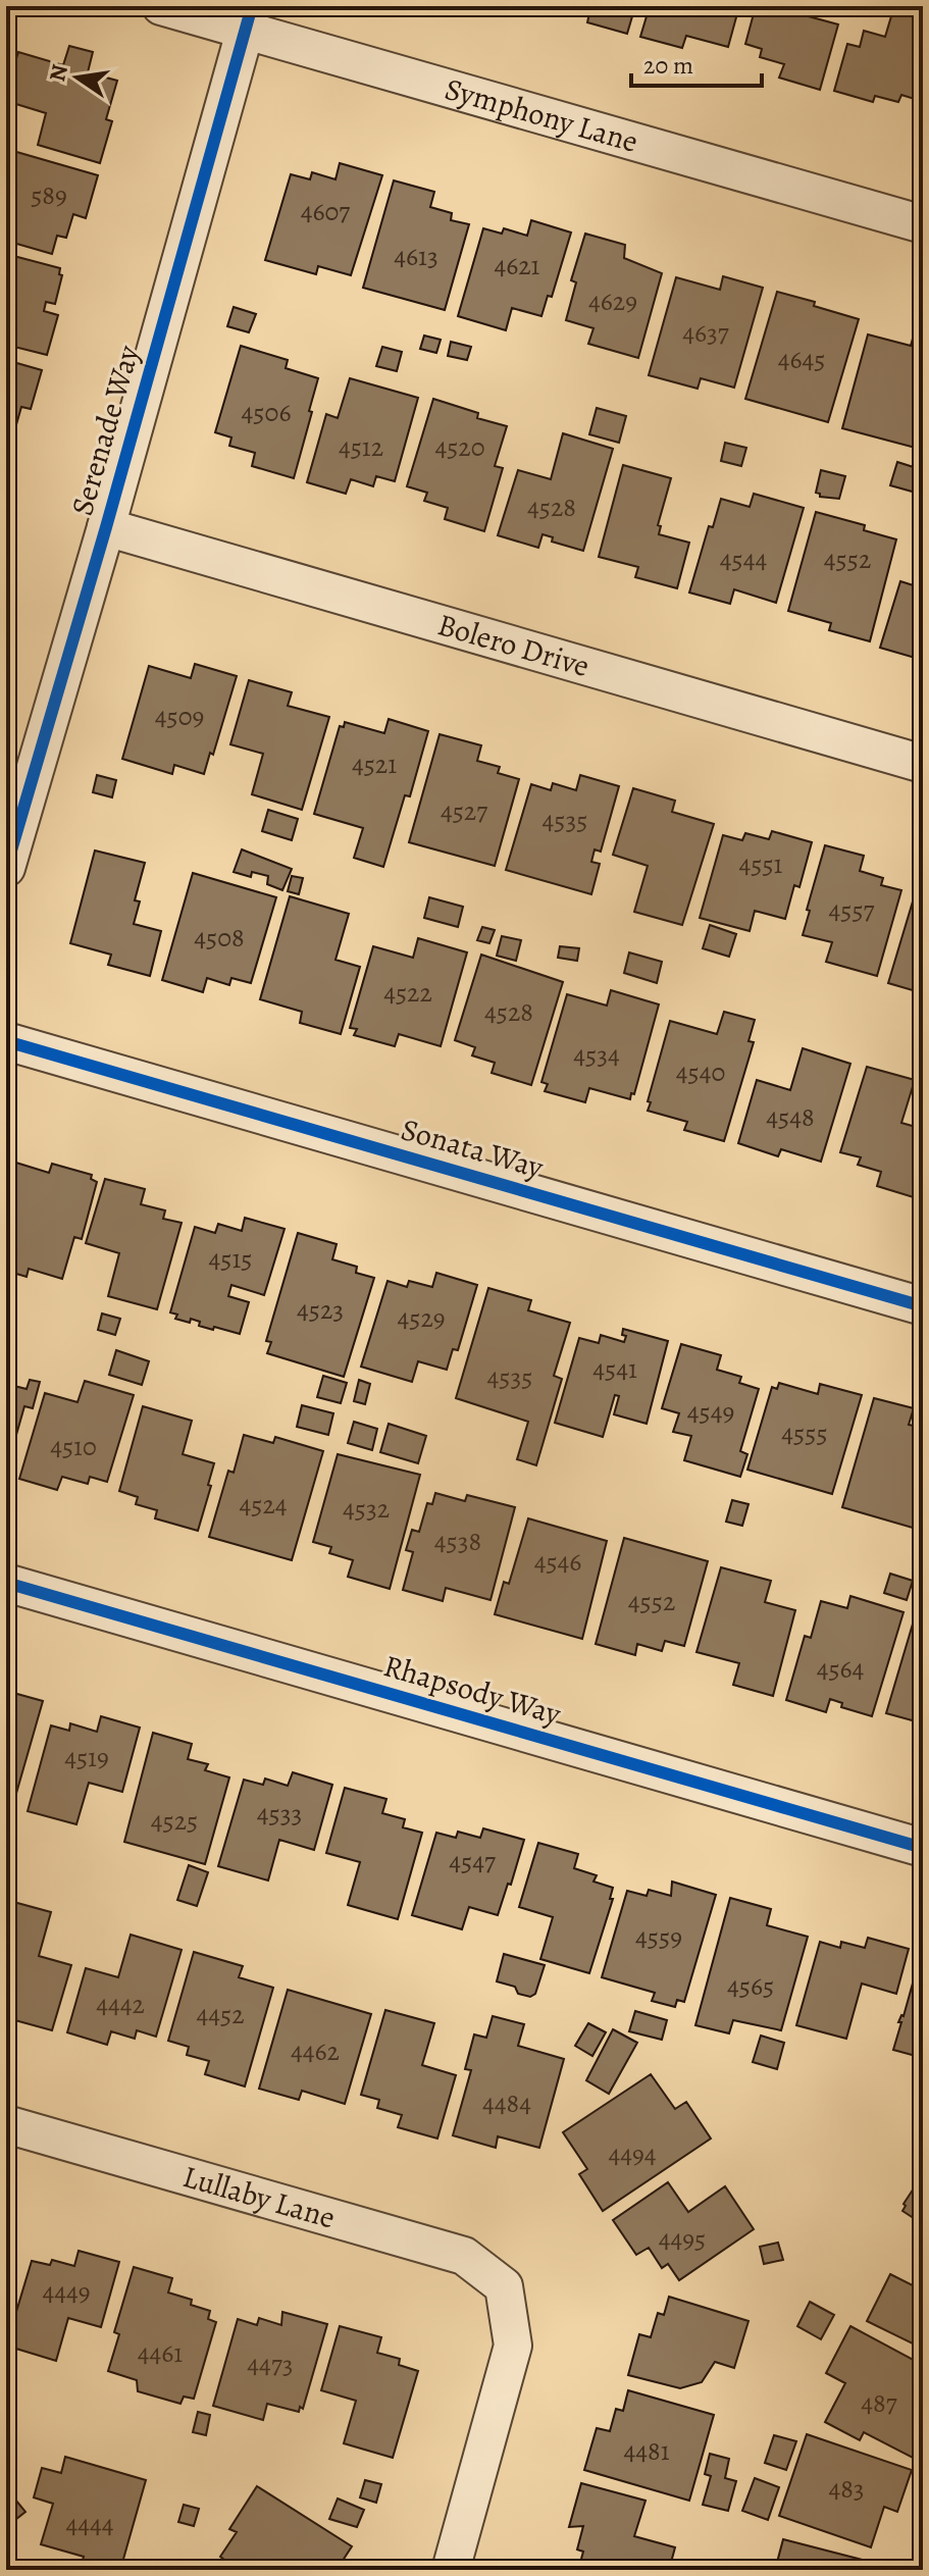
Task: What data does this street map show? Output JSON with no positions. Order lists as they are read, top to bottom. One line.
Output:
{"streets":{"street":["Symphony Lane","Serenade Way","Bolero Drive","Sonata Way","Rhapsody Way","Lullaby Lane"]},"crossings":[["Symphony Lane","Serenade Way"],["Serenade Way","Bolero Drive"]],"house_numbers":["589","4607","4613","4621","4629","4637","4645","4506","4512","4520","4528","4544","4552","4509","4521","4527","4535","4551","4557","4508","4522","4528","4534","4540","4548","4515","4523","4529","4541","4535","4549","4555","4510","4524","4532","4538","4546","4552","4564","4519","4533","4525","4547","4559","4565","4442","4452","4462","4484","4494","4495","4449","4461","4473","487","4481","483","4444"],"scale_bar":"20 m","north":"left"}
